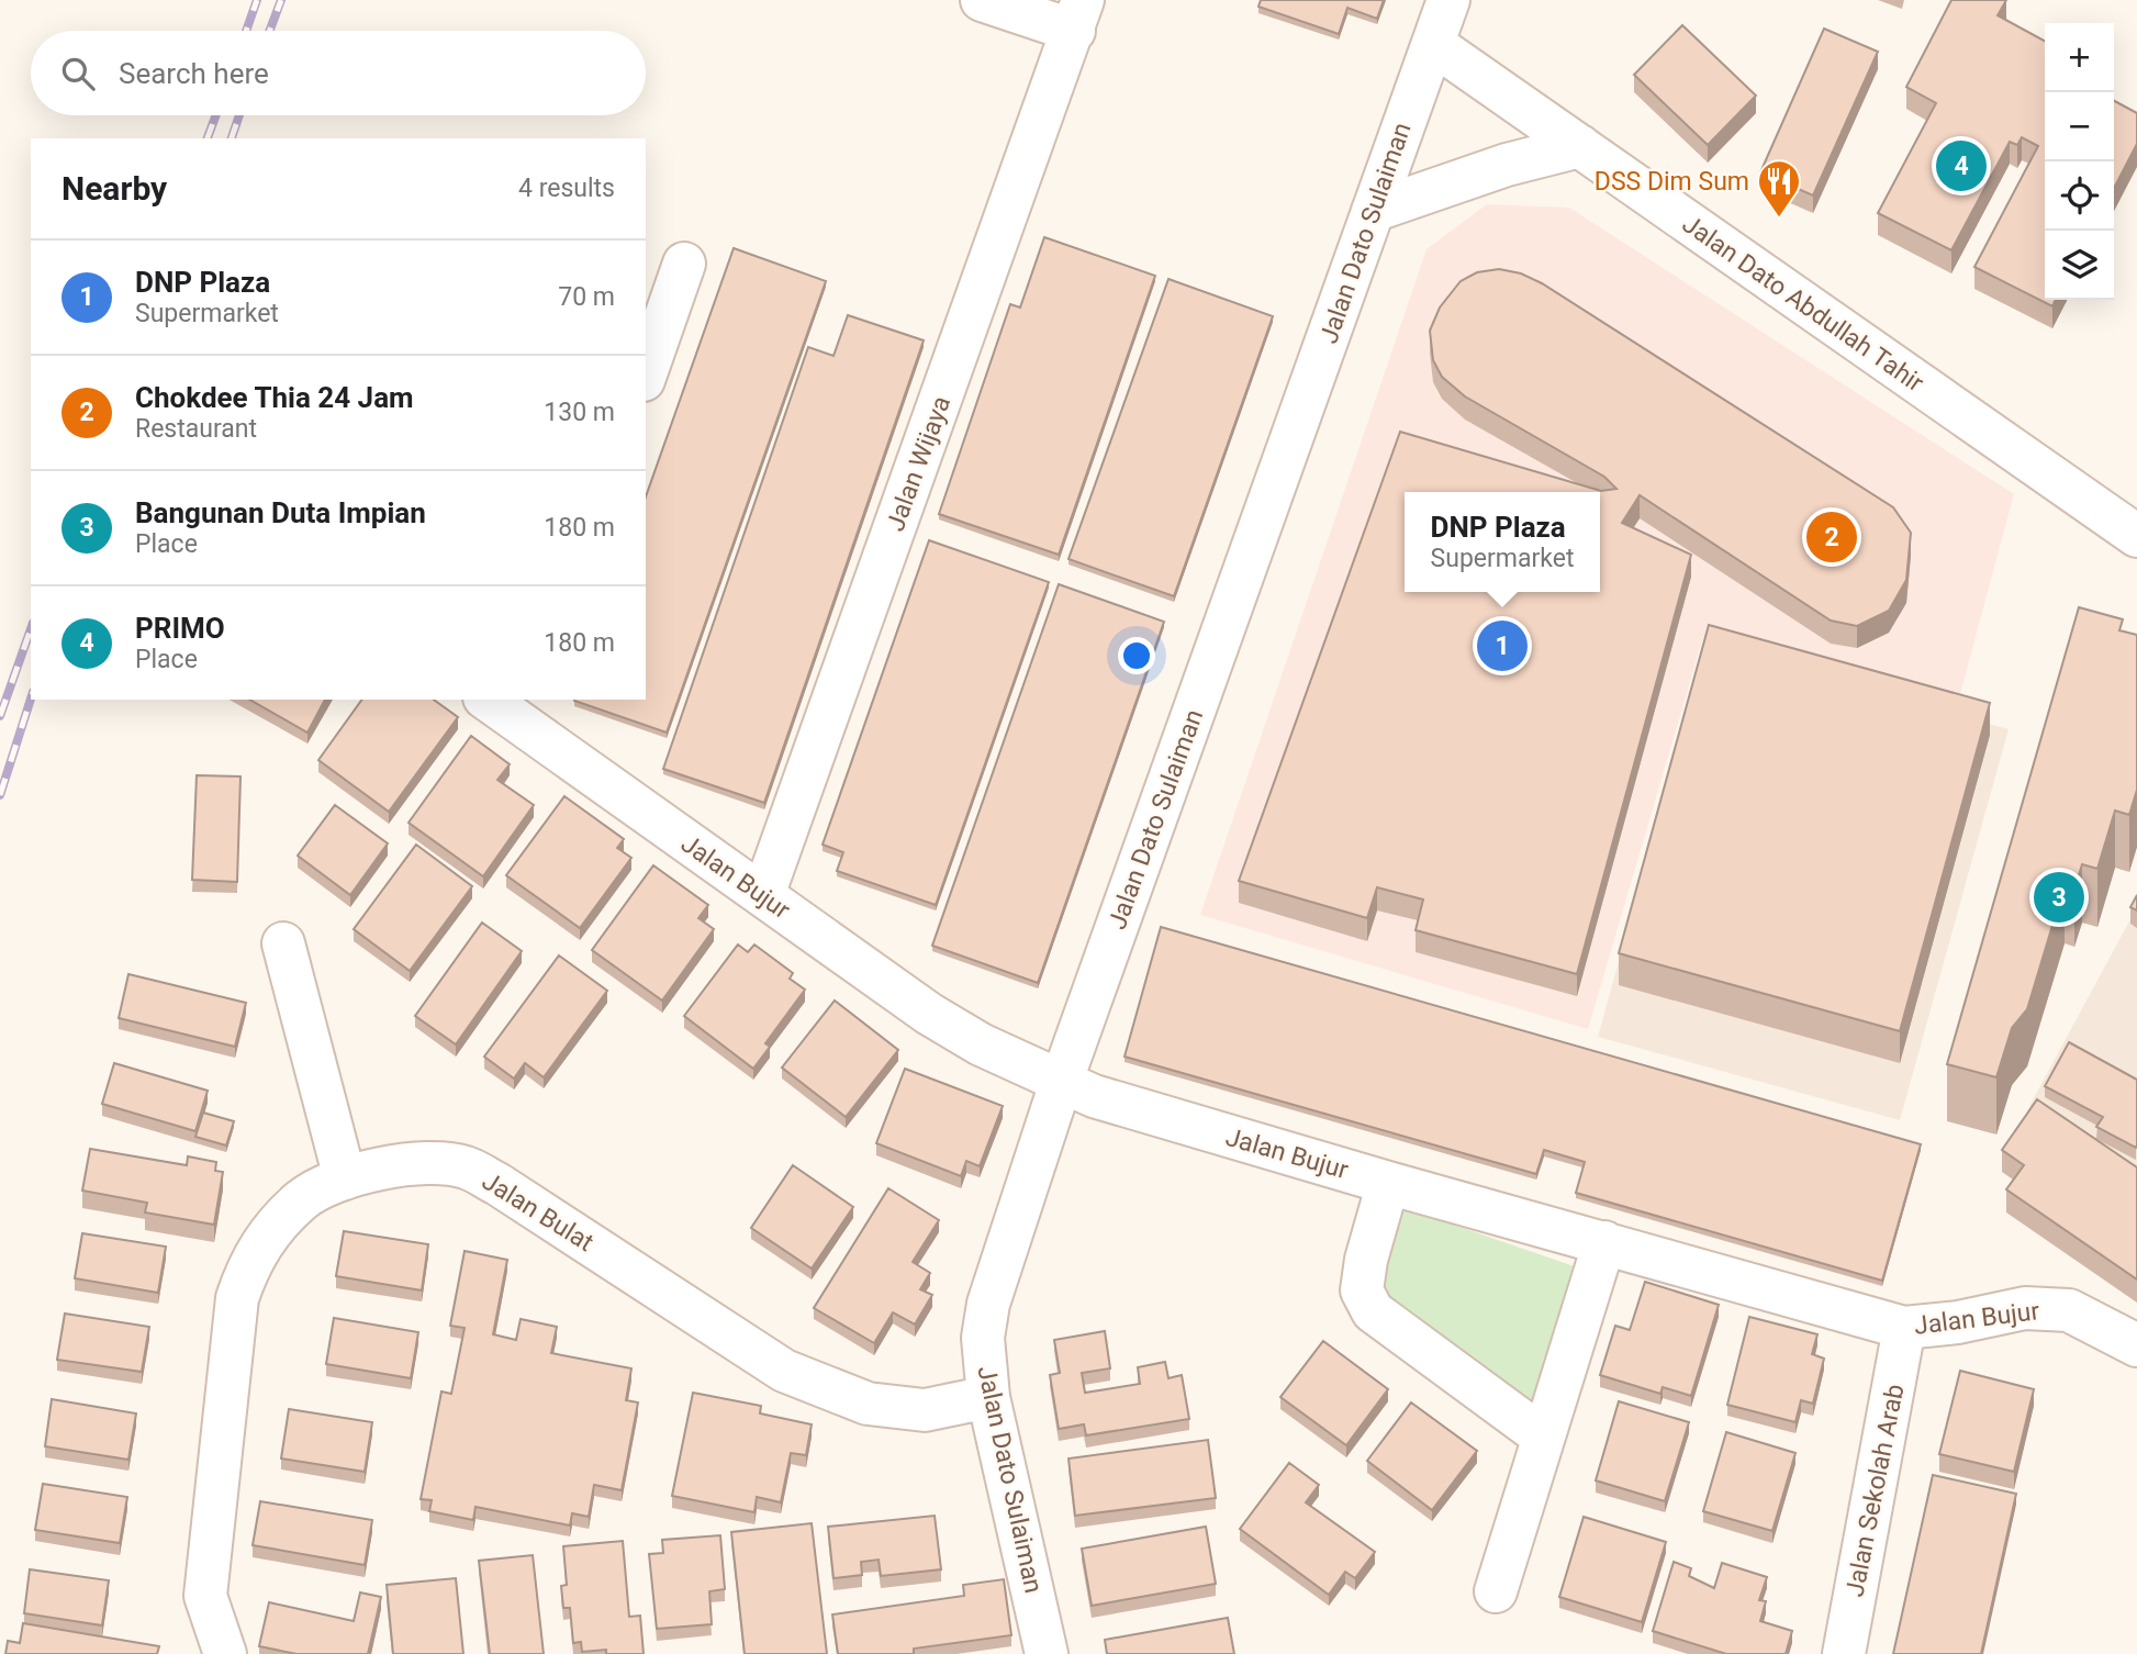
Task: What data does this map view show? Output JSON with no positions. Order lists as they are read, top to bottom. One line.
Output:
{"streets":{"street":["Jalan Dato Sulaiman","Jalan Dato Abdullah Tahir","Jalan Wijaya","Jalan Bujur","Jalan Bulat","Jalan Sekolah Arab"]},"crossings":[["Jalan Dato Sulaiman","Jalan Dato Abdullah Tahir"],["Jalan Dato Sulaiman","Jalan Bujur"],["Jalan Dato Sulaiman","Jalan Bulat"],["Jalan Wijaya","Jalan Bujur"],["Jalan Bujur","Jalan Sekolah Arab"]],"places":{"restaurant":["DSS Dim Sum"]},"page":{"map_buttons":["+","−"],"search":"Search here","pins":["4","2","1","3"],"heading":["Nearby","4 results"],"list":[{"mark":"1","name":"DNP Plaza","note":"Supermarket","value":"70 m"},{"mark":"2","name":"Chokdee Thia 24 Jam","note":"Restaurant","value":"130 m"},{"mark":"3","name":"Bangunan Duta Impian","note":"Place","value":"180 m"},{"mark":"4","name":"PRIMO","note":"Place","value":"180 m"}],"popup":["DNP Plaza","Supermarket"]}}
